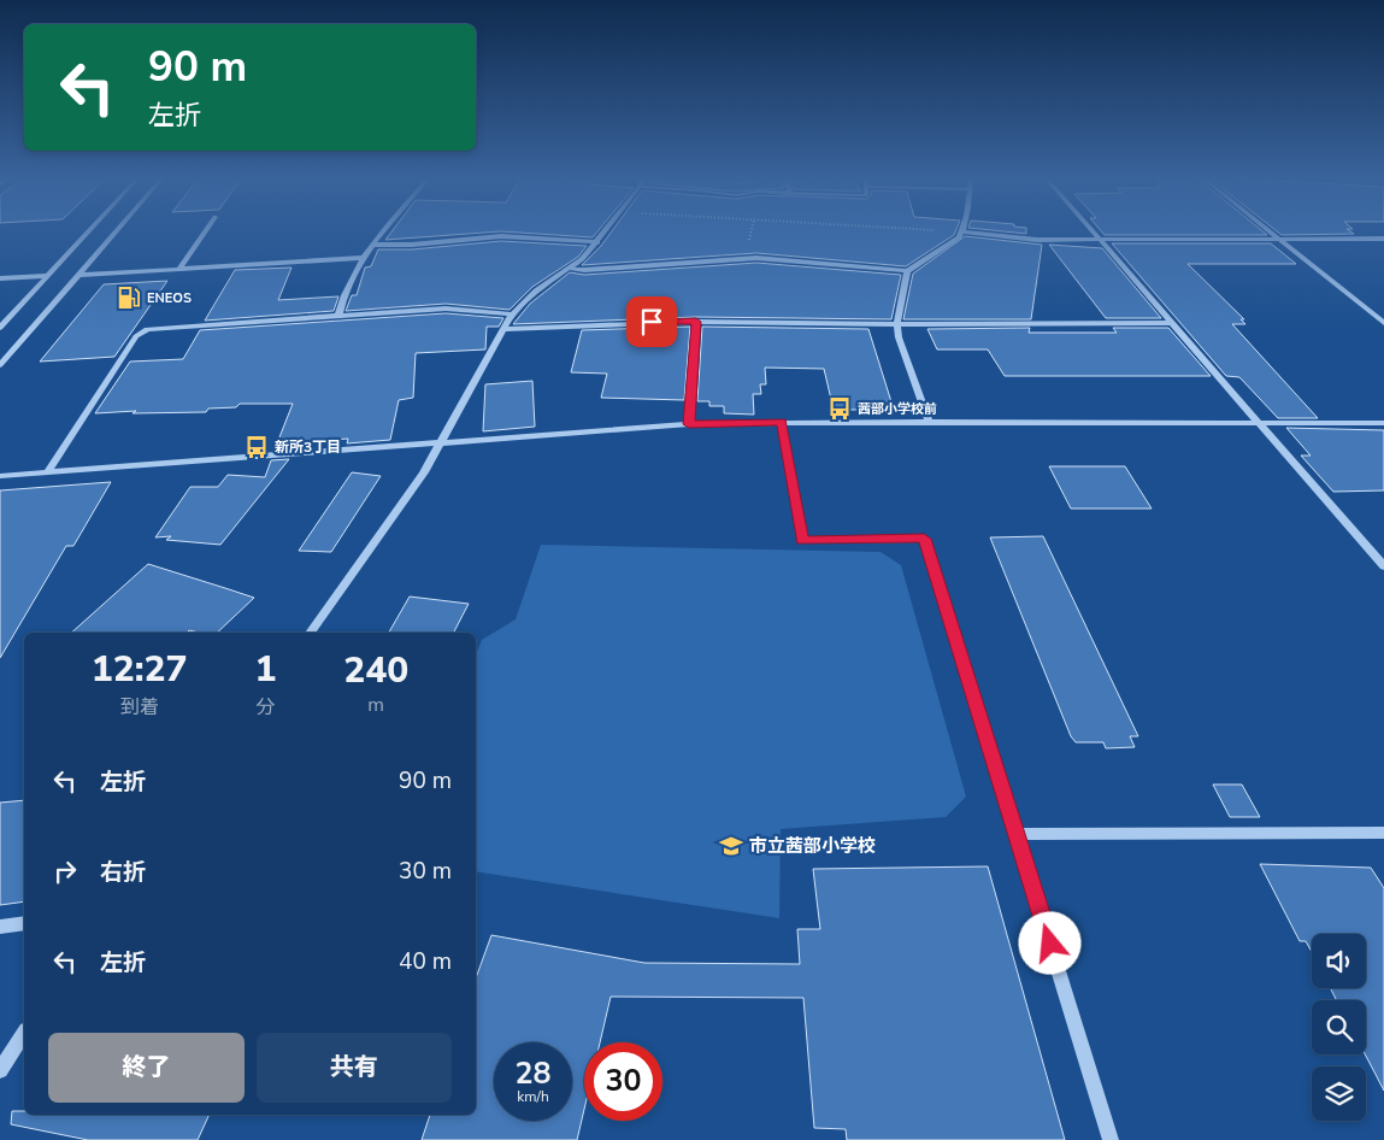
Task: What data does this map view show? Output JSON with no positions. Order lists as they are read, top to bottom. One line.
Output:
{"places":{"fuel station":["ENEOS"],"bus stop":["茜部小学校前","新所3丁目"],"school or university":["市立茜部小学校"]},"page":{"turn":["90 m","左折"],"eta":["12:27","到着","1","分","240","m"],"list":[{"name":"左折","value":"90 m"},{"name":"右折","value":"30 m"},{"name":"左折","value":"40 m"}],"buttons":["終了","共有"],"speed":"28 km/h","limit":"30"}}
